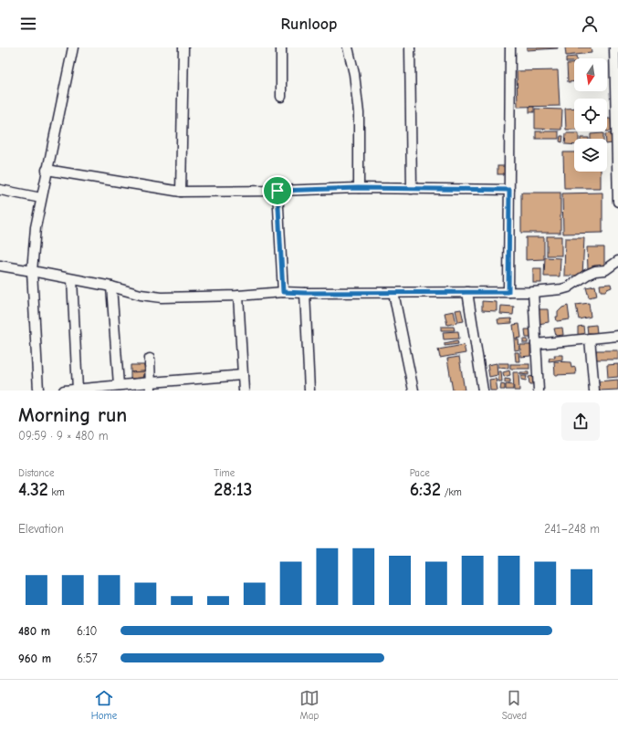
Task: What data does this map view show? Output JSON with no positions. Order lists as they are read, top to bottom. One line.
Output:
{"north":"bottom","page":{"header":"Runloop","heading":["Morning run","09:59 · 9 × 480 m"],"stats":[["Distance","4.32 km"],["Time","28:13"],["Pace","6:32 /km"]],"chart":["Elevation","241–248 m"],"list":[{"name":"480 m","note":"6:10"},{"name":"960 m","note":"6:57"}],"tabs":["Home","Map","Saved"]}}
